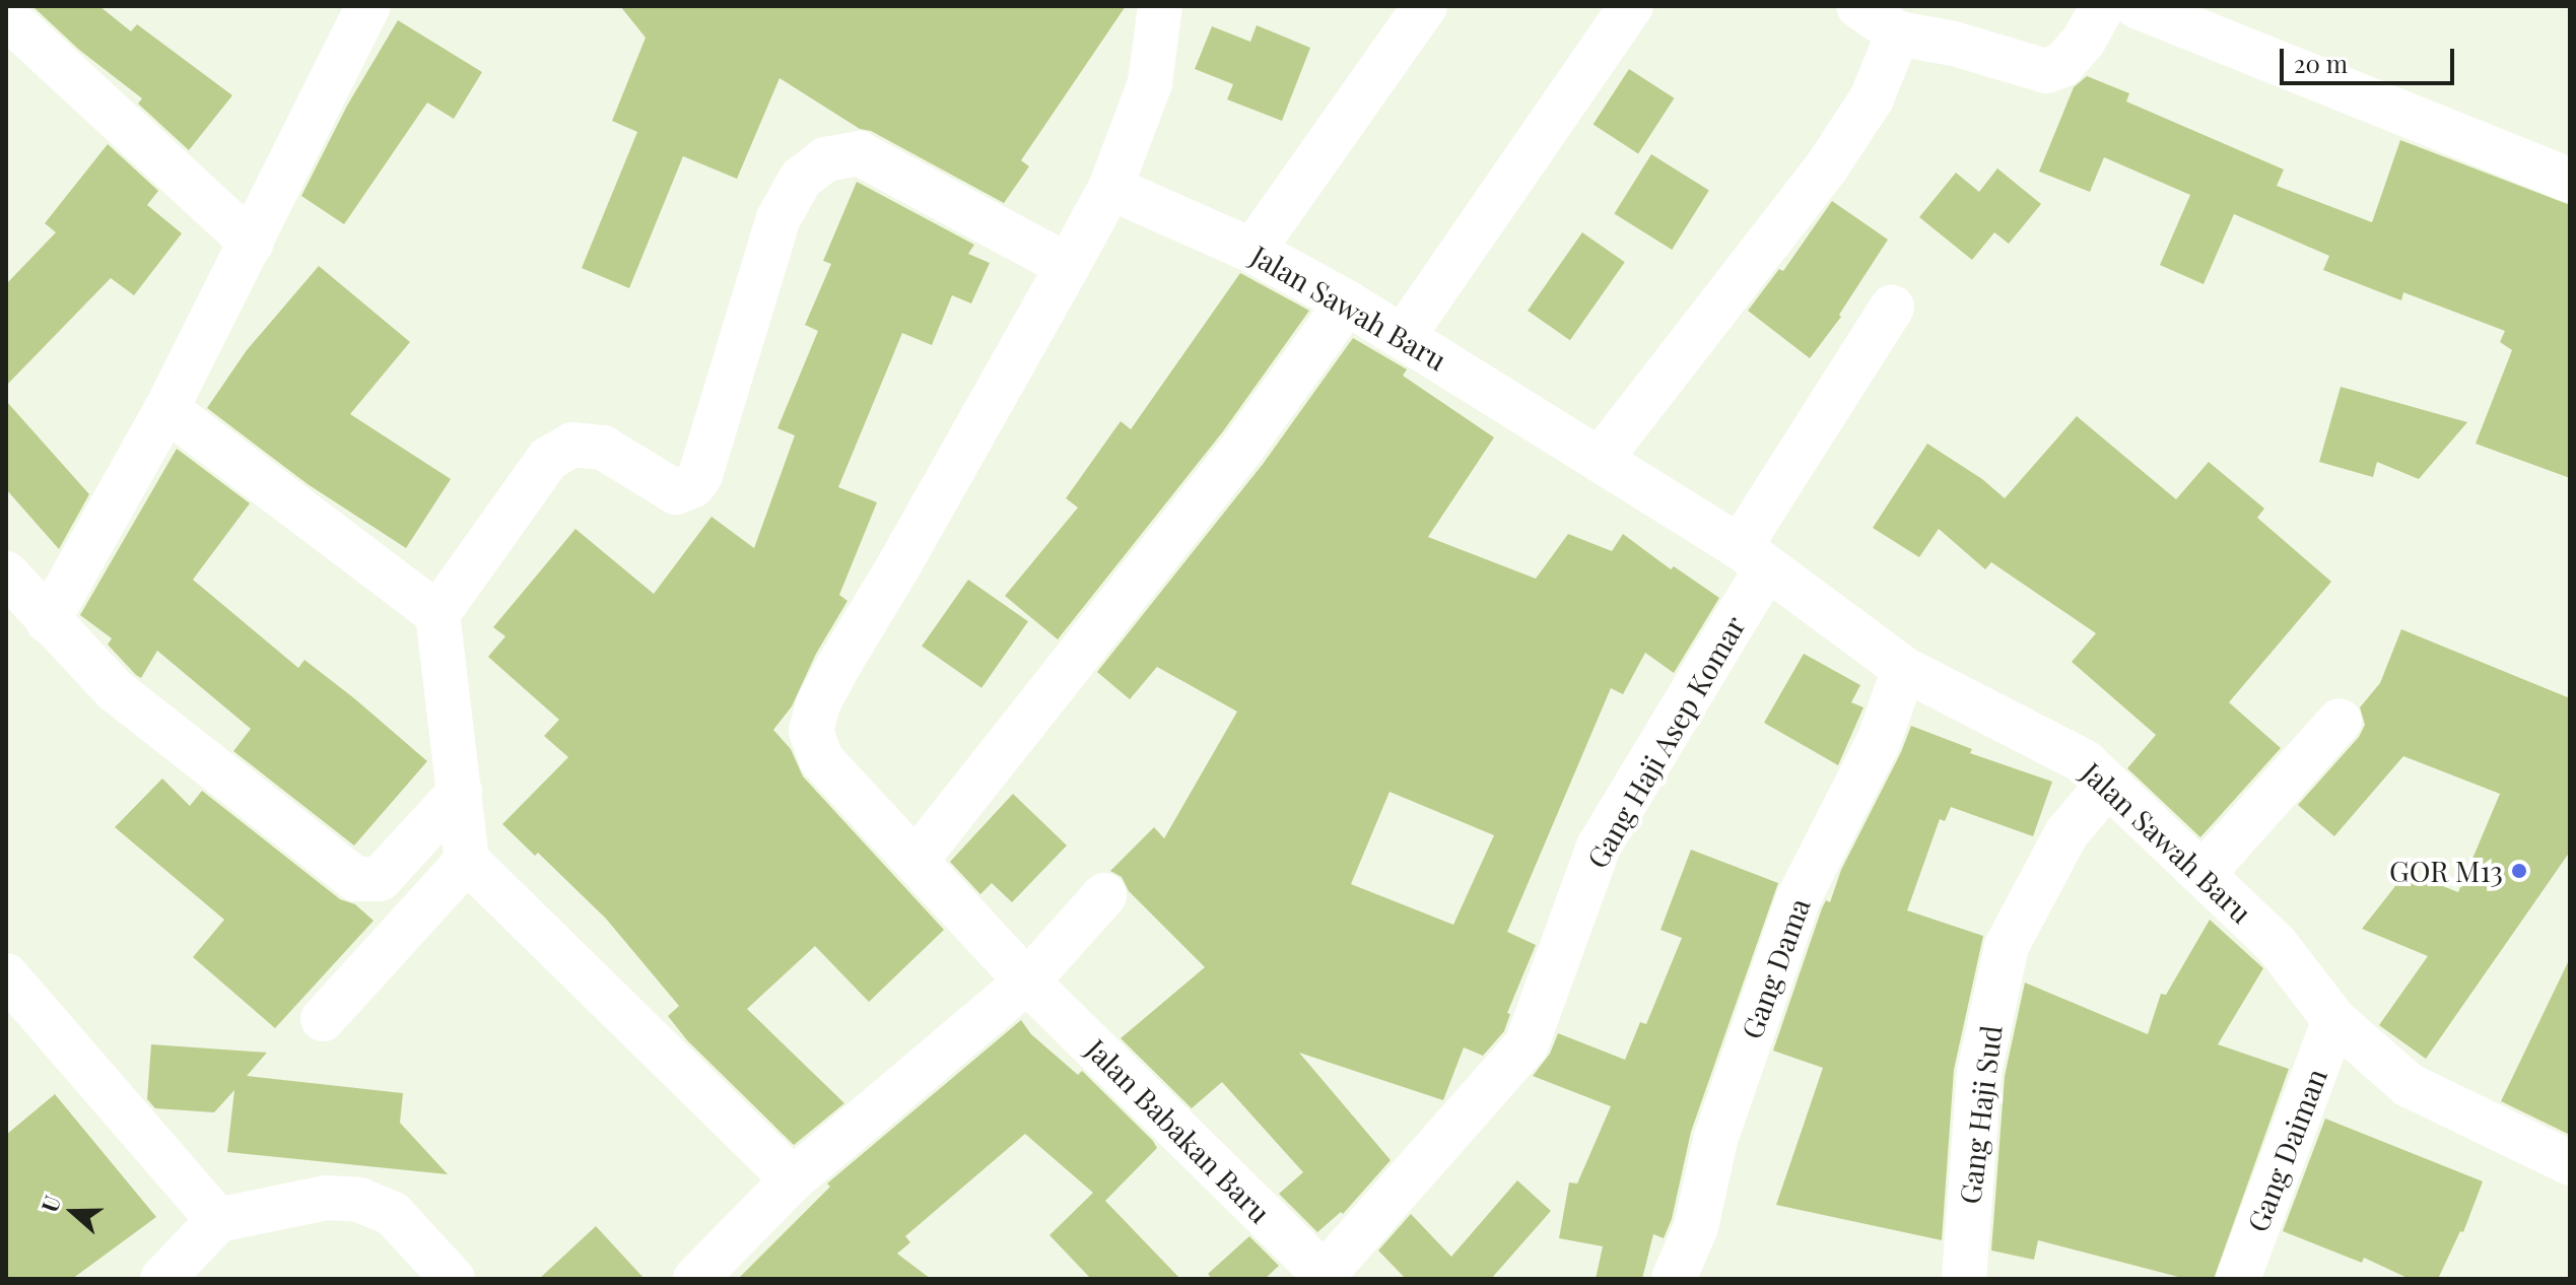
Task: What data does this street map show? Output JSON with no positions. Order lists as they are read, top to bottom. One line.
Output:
{"streets":{"street":["Jalan Sawah Baru","Gang Haji Asep Komar","Gang Dama","Gang Haji Sud","Jalan Babakan Baru","Gang Daiman"]},"crossings":[["Jalan Sawah Baru","Gang Haji Asep Komar"],["Jalan Sawah Baru","Gang Dama"],["Jalan Sawah Baru","Gang Haji Sud"],["Jalan Sawah Baru","Jalan Babakan Baru"],["Jalan Sawah Baru","Gang Daiman"],["Gang Haji Asep Komar","Jalan Babakan Baru"]],"places":["GOR M13"],"scale_bar":"20 m","north":"left"}
